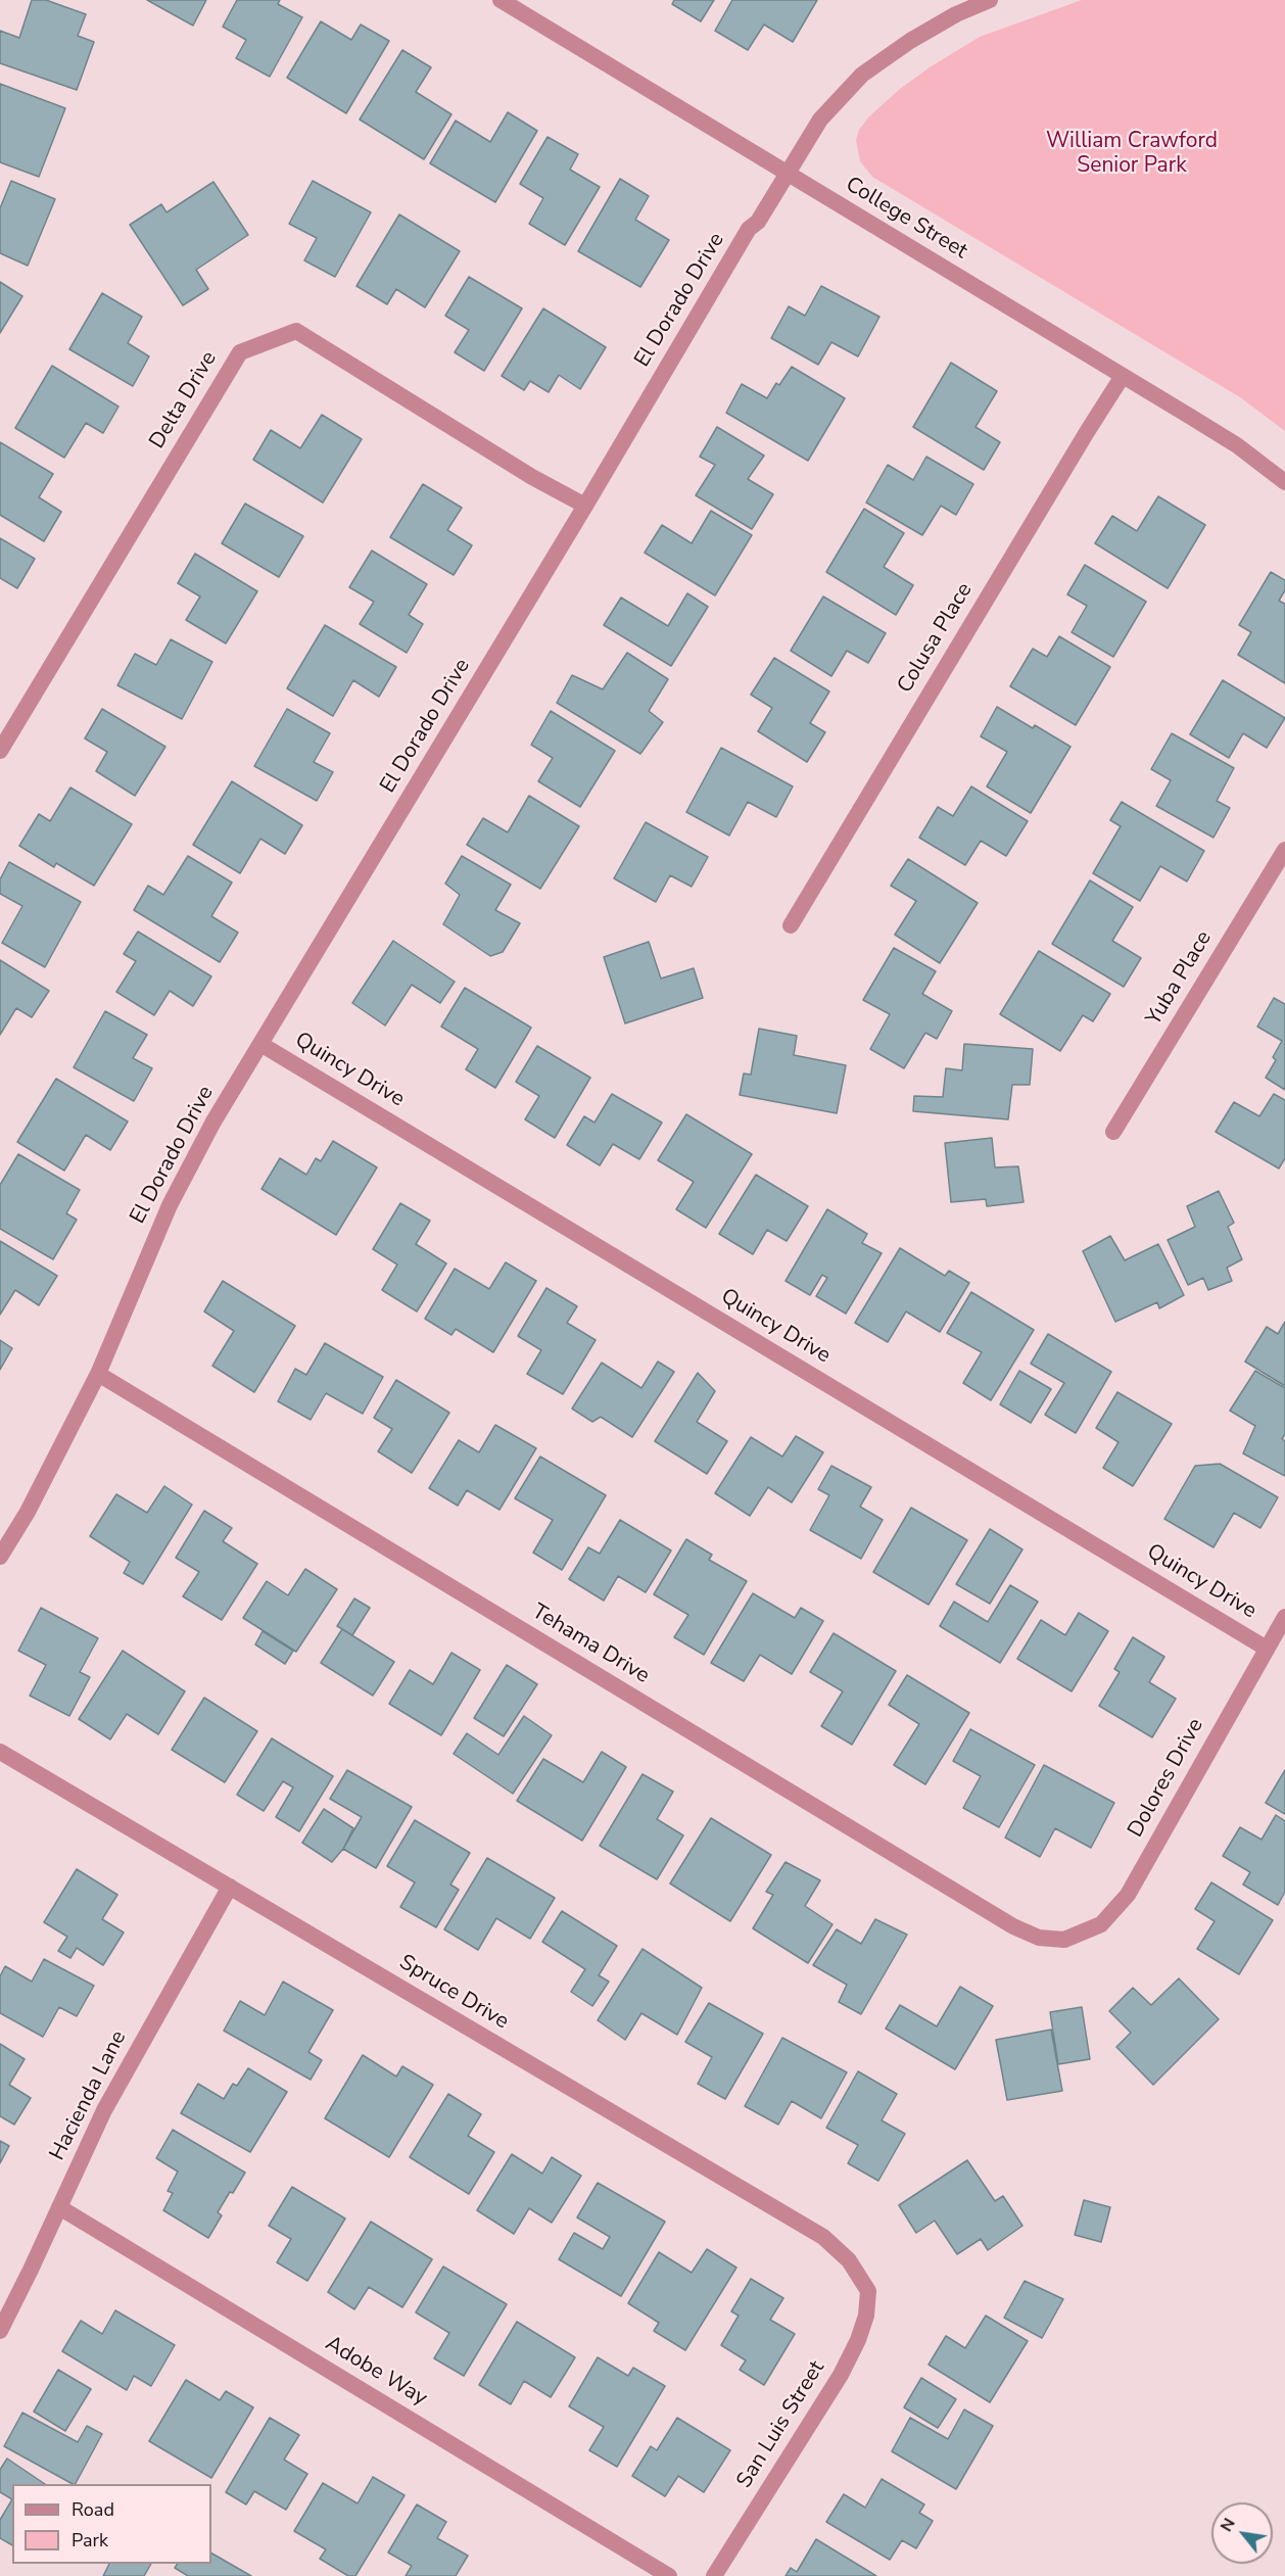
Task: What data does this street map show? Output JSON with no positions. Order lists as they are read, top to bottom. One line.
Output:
{"streets":{"street":["College Street","El Dorado Drive","Delta Drive","Colusa Place","Yuba Place","Quincy Drive","Tehama Drive","Dolores Drive","Spruce Drive","Hacienda Lane","Adobe Way","San Luis Street"]},"crossings":[["College Street","El Dorado Drive"],["College Street","Colusa Place"],["El Dorado Drive","Delta Drive"],["El Dorado Drive","Quincy Drive"],["El Dorado Drive","Tehama Drive"],["Quincy Drive","Dolores Drive"],["Tehama Drive","Dolores Drive"],["Spruce Drive","Hacienda Lane"],["Spruce Drive","San Luis Street"],["Hacienda Lane","Adobe Way"]],"parks":["William Crawford Senior Park"],"legend":["Road","Park"],"north":"top left"}
